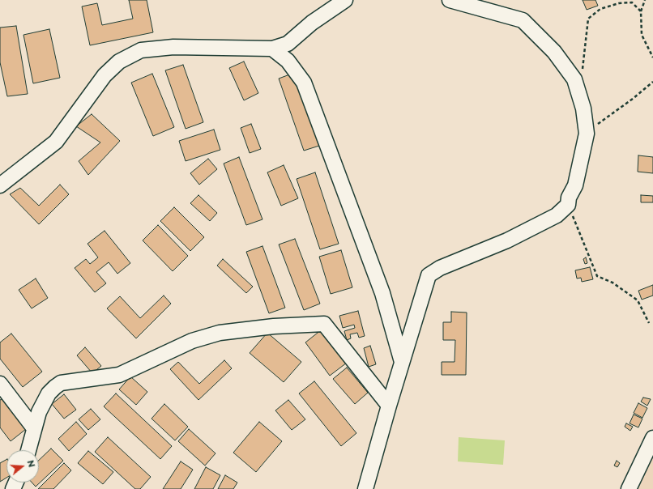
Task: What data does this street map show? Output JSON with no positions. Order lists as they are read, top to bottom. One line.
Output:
{"north":"right"}
